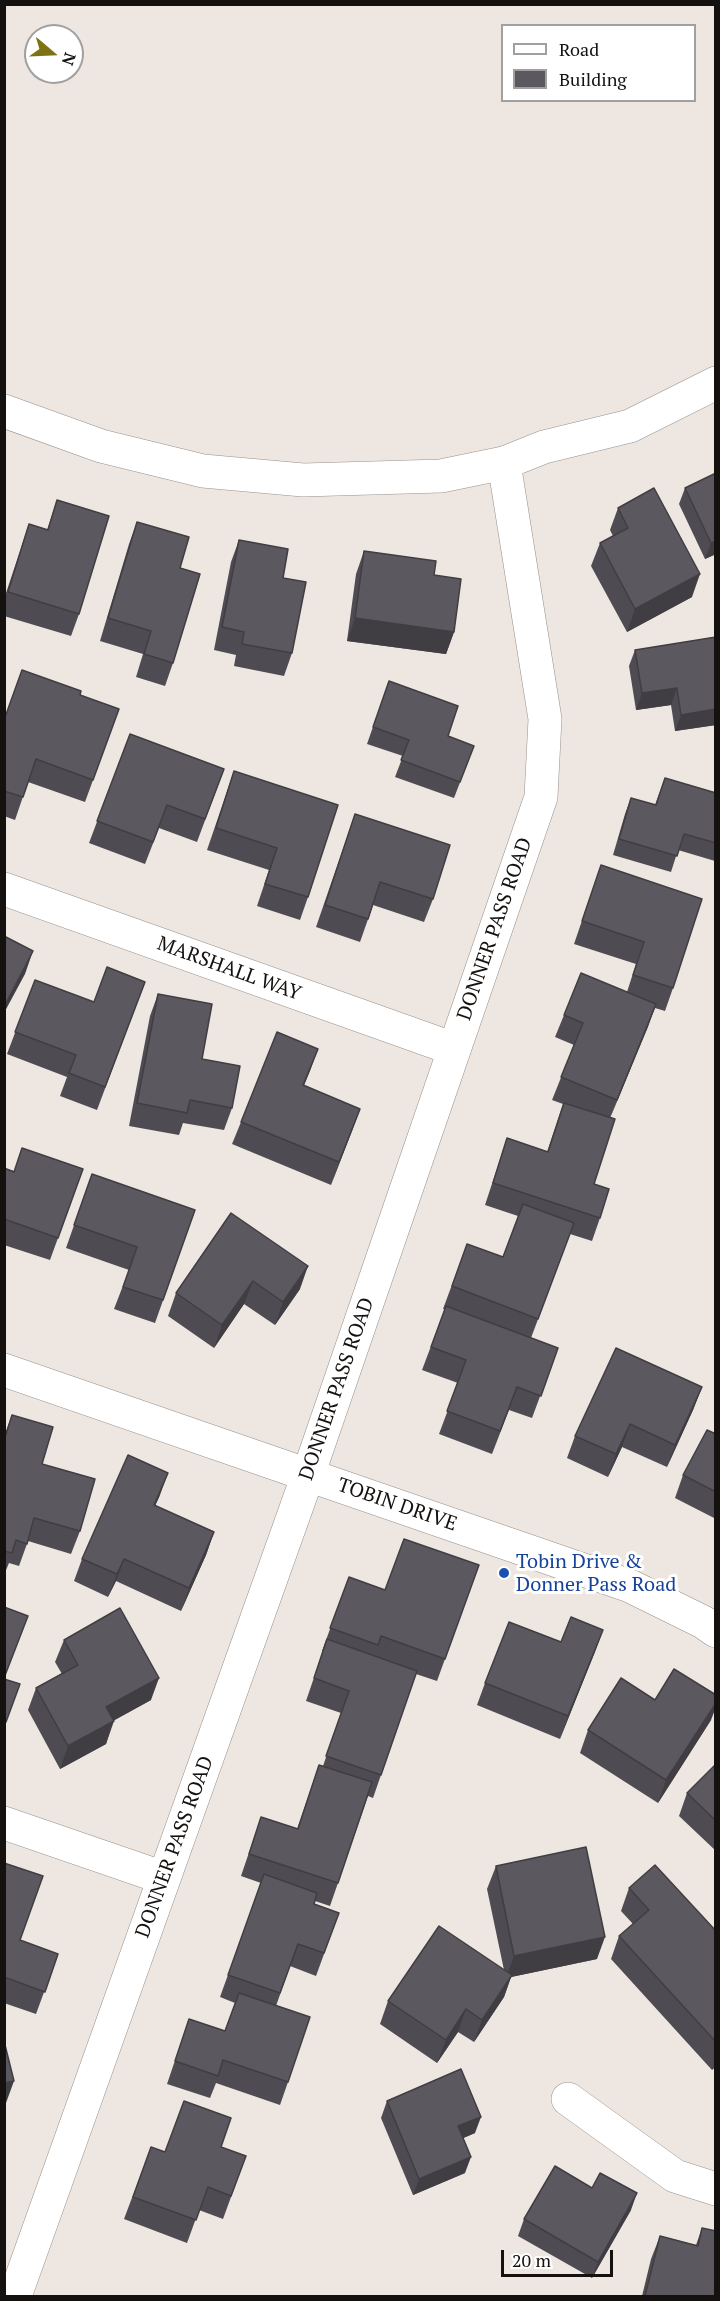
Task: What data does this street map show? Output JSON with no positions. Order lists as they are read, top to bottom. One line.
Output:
{"streets":{"street":["DONNER PASS ROAD","MARSHALL WAY","TOBIN DRIVE"]},"crossings":[["DONNER PASS ROAD","MARSHALL WAY"],["DONNER PASS ROAD","TOBIN DRIVE"]],"places":["Tobin Drive & Donner Pass Road"],"legend":["Road","Building"],"scale_bar":"20 m","north":"right"}
